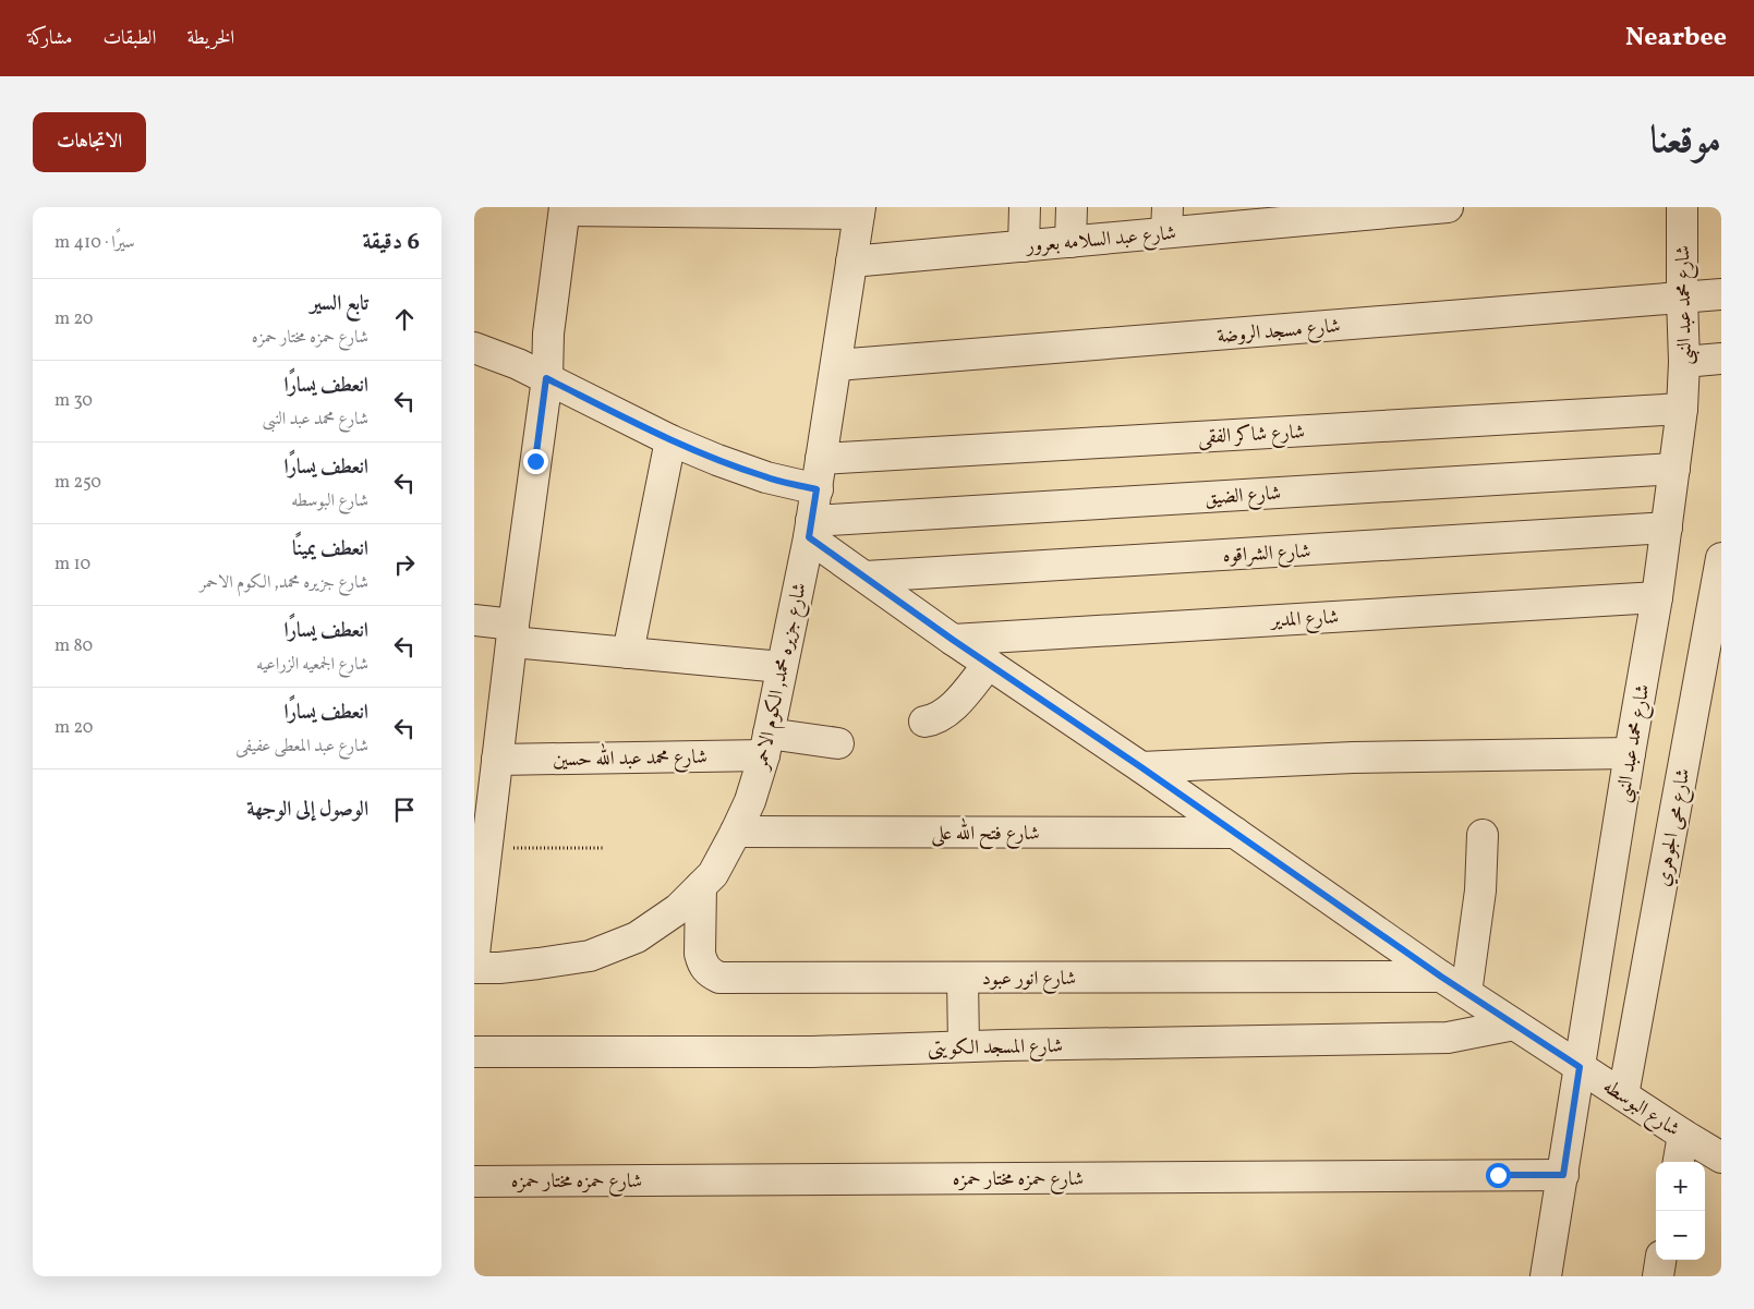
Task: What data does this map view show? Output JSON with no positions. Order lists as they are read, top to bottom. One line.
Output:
{"streets":{"street":["شارع عبد السلامه بعرور","شارع محمد عبد النبى","شارع مسجد الروضة","شارع شاكر الفقى","شارع الضيق","شارع الشراقوه","شارع المدير","شارع جزيره محمد, الكوم الاحمر","شارع محمد عبد الله حسين","شارع محى الجوهري","شارع فتح الله على","شارع انور عبود","شارع المسجد الكويتى","شارع البوسطه","شارع حمزه مختار حمزه"]},"crossings":[["شارع عبد السلامه بعرور","شارع جزيره محمد, الكوم الاحمر"],["شارع محمد عبد النبى","شارع مسجد الروضة"],["شارع محمد عبد النبى","شارع شاكر الفقى"],["شارع محمد عبد النبى","شارع الضيق"],["شارع محمد عبد النبى","شارع الشراقوه"],["شارع محمد عبد النبى","شارع المدير"],["شارع محمد عبد النبى","شارع البوسطه"],["شارع محمد عبد النبى","شارع حمزه مختار حمزه"],["شارع مسجد الروضة","شارع جزيره محمد, الكوم الاحمر"],["شارع شاكر الفقى","شارع جزيره محمد, الكوم الاحمر"],["شارع الضيق","شارع جزيره محمد, الكوم الاحمر"],["شارع الضيق","شارع البوسطه"],["شارع الشراقوه","شارع البوسطه"],["شارع المدير","شارع البوسطه"],["شارع جزيره محمد, الكوم الاحمر","شارع محمد عبد الله حسين"],["شارع جزيره محمد, الكوم الاحمر","شارع فتح الله على"],["شارع جزيره محمد, الكوم الاحمر","شارع انور عبود"],["شارع جزيره محمد, الكوم الاحمر","شارع البوسطه"],["شارع محى الجوهري","شارع البوسطه"],["شارع فتح الله على","شارع البوسطه"],["شارع انور عبود","شارع البوسطه"],["شارع المسجد الكويتى","شارع البوسطه"]],"page":{"header":"Nearbee","nav":["الخريطة","الطبقات","مشاركة"],"title":"موقعنا","buttons":"الاتجاهات","heading":["6 دقيقة","سيرًا · 410 m"],"list":[["تابع السير","شارع حمزه مختار حمزه","20 m"],["انعطف يسارًا","شارع محمد عبد النبى","30 m"],["انعطف يسارًا","شارع البوسطه","250 m"],["انعطف يمينًا","شارع جزيره محمد, الكوم الاحمر","10 m"],["انعطف يسارًا","شارع الجمعيه الزراعيه","80 m"],["انعطف يسارًا","شارع عبد المعطى عفيفى","20 m"],"الوصول إلى الوجهة"],"map_buttons":["+","−"]}}
